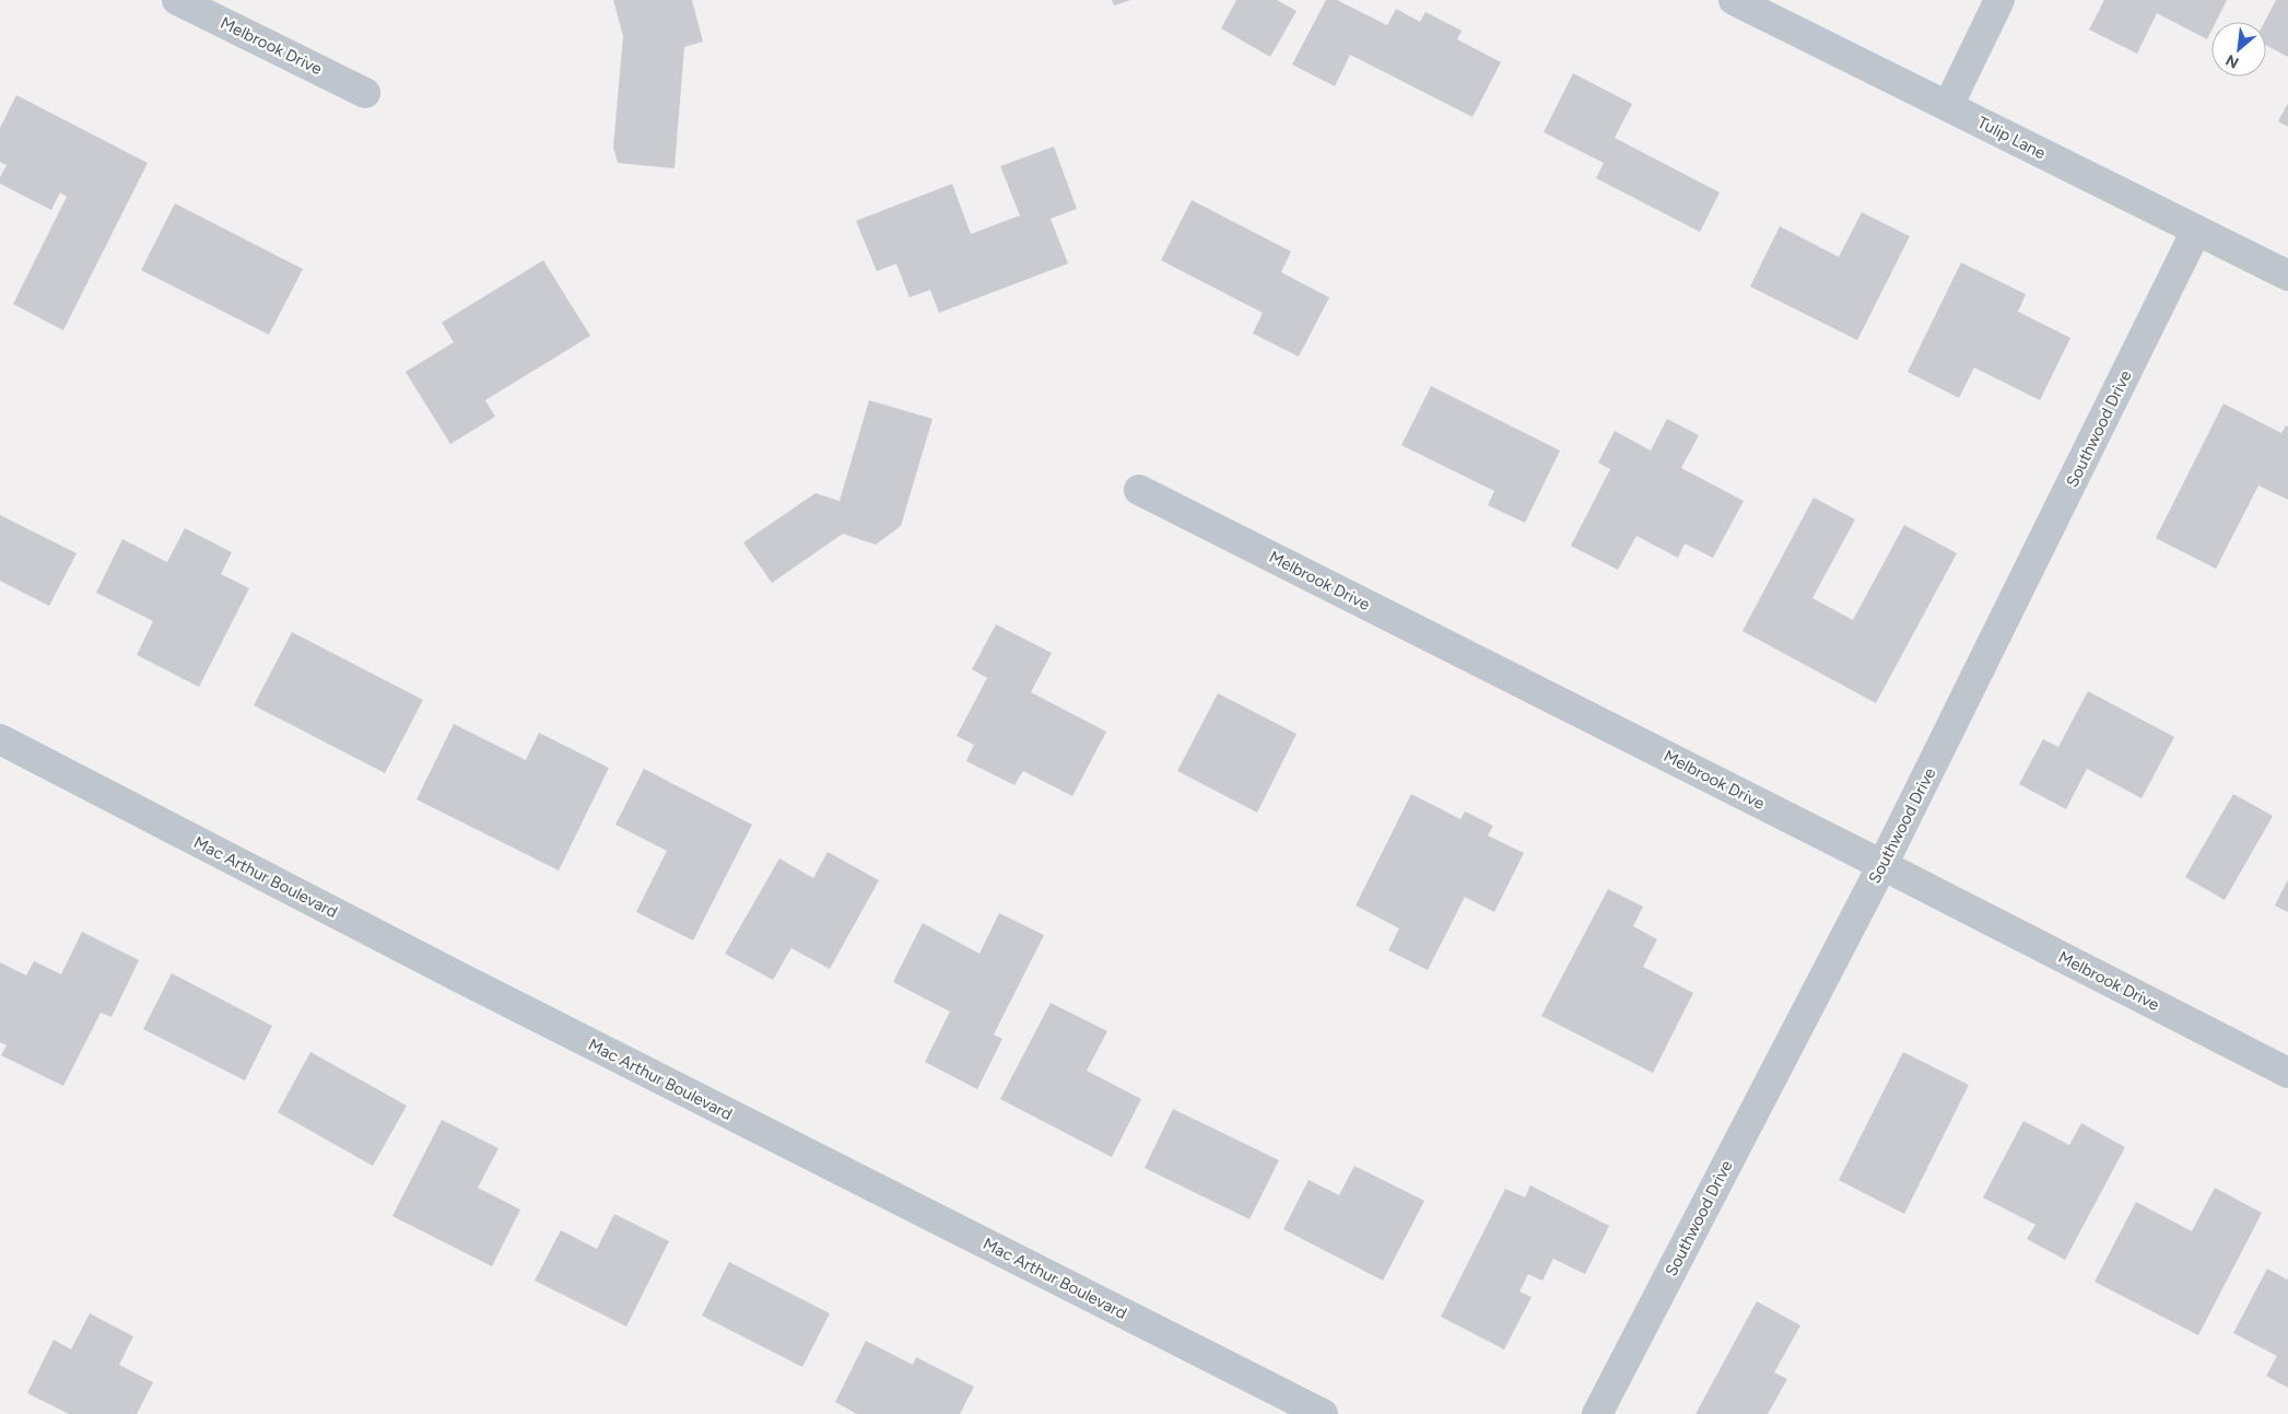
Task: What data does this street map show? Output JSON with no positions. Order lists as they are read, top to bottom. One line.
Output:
{"streets":{"street":["Melbrook Drive","Tulip Lane","Southwood Drive","Mac Arthur Boulevard"]},"crossings":[["Melbrook Drive","Southwood Drive"],["Tulip Lane","Southwood Drive"]],"north":"bottom left"}
